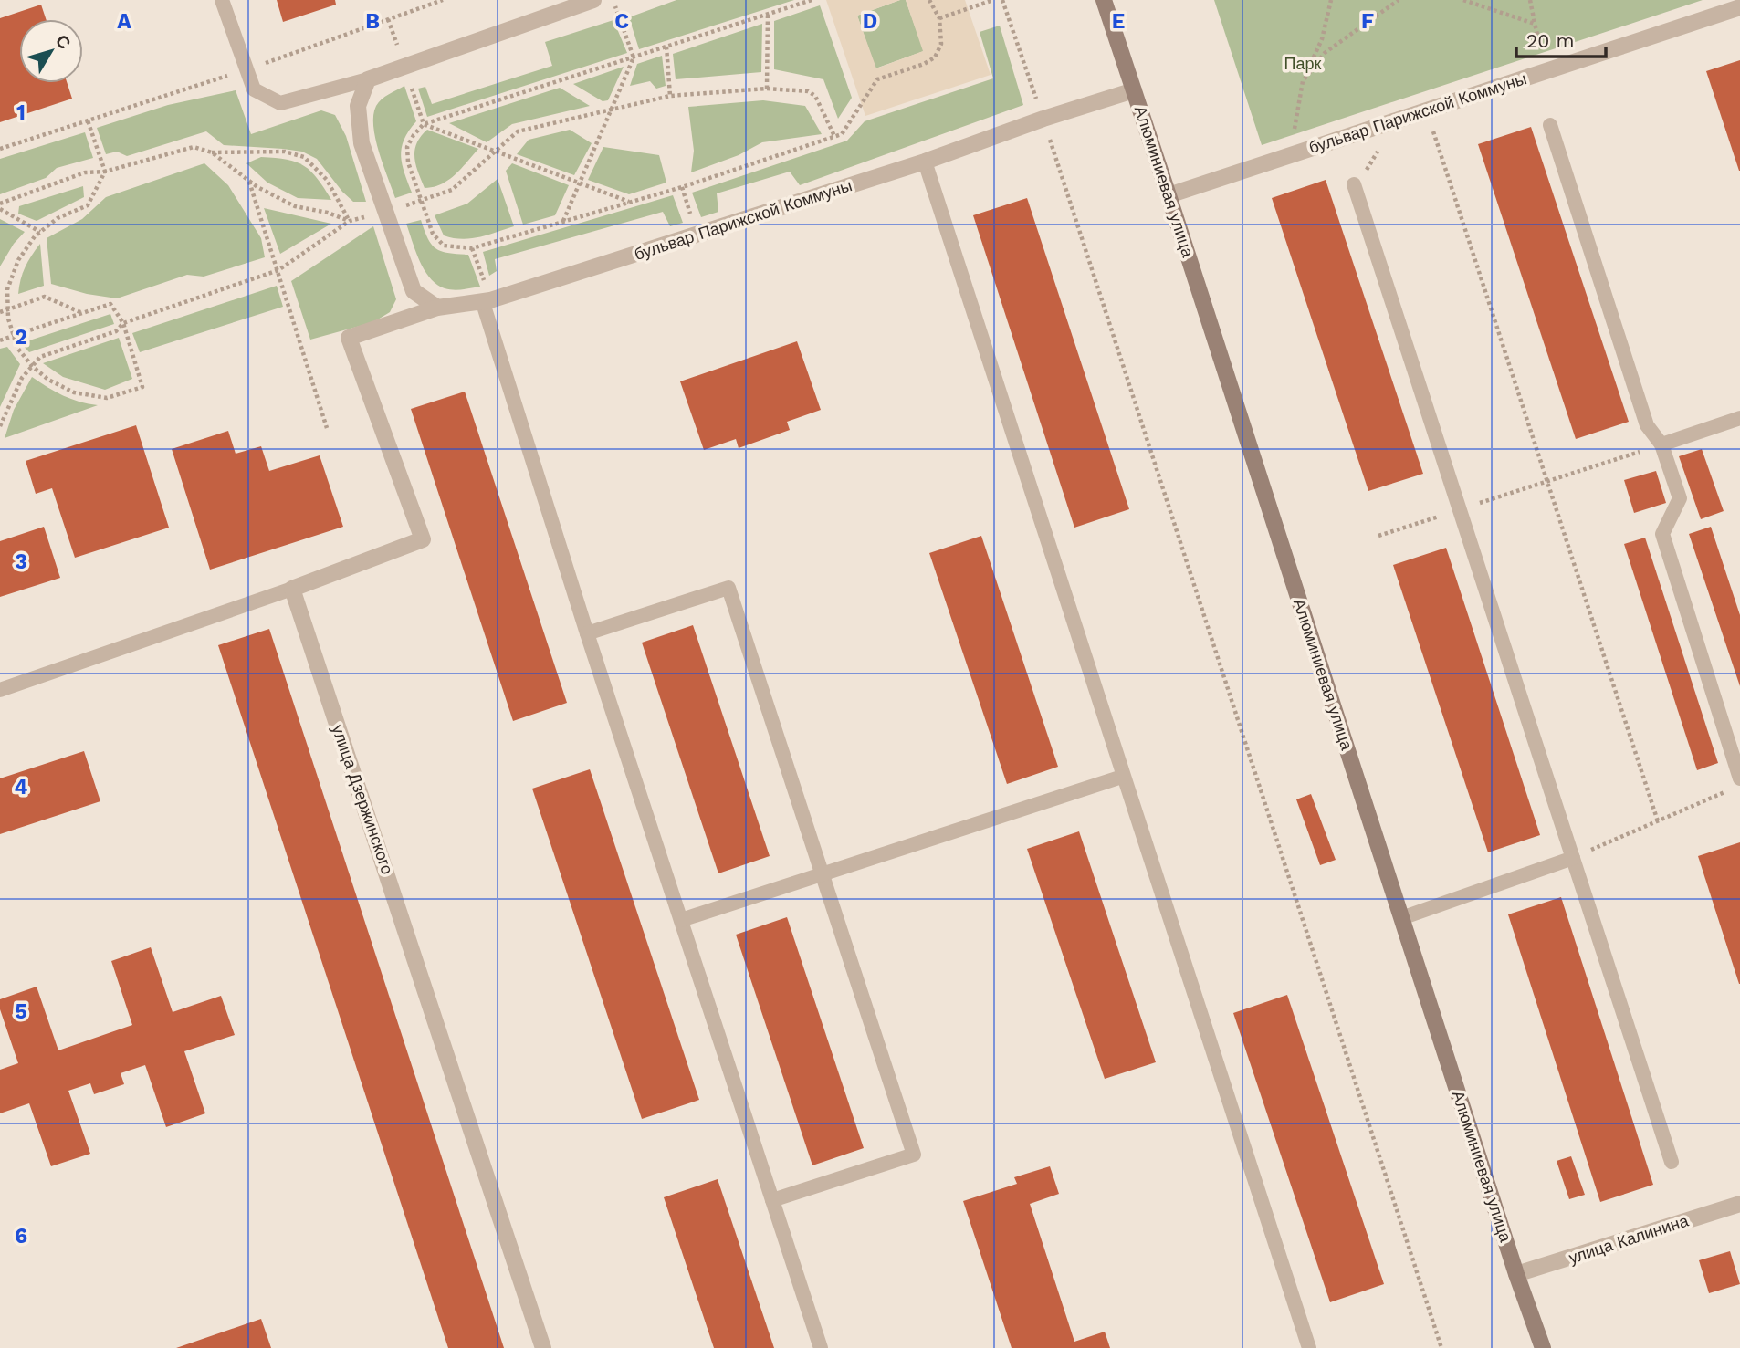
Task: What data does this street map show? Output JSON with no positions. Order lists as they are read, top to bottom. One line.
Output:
{"streets":{"main road":["Алюминиевая улица"],"street":["бульвар Парижской Коммуны","улица Дзержинского","улица Калинина"]},"crossings":[["бульвар Парижской Коммуны","Алюминиевая улица"],["бульвар Парижской Коммуны","улица Дзержинского"],["Алюминиевая улица","улица Калинина"]],"parks":["Парк"],"scale_bar":"20 m","north":"top right","grid":{"columns":["A","B","C","D","E","F"],"rows":["1","2","3","4","5","6"]}}
